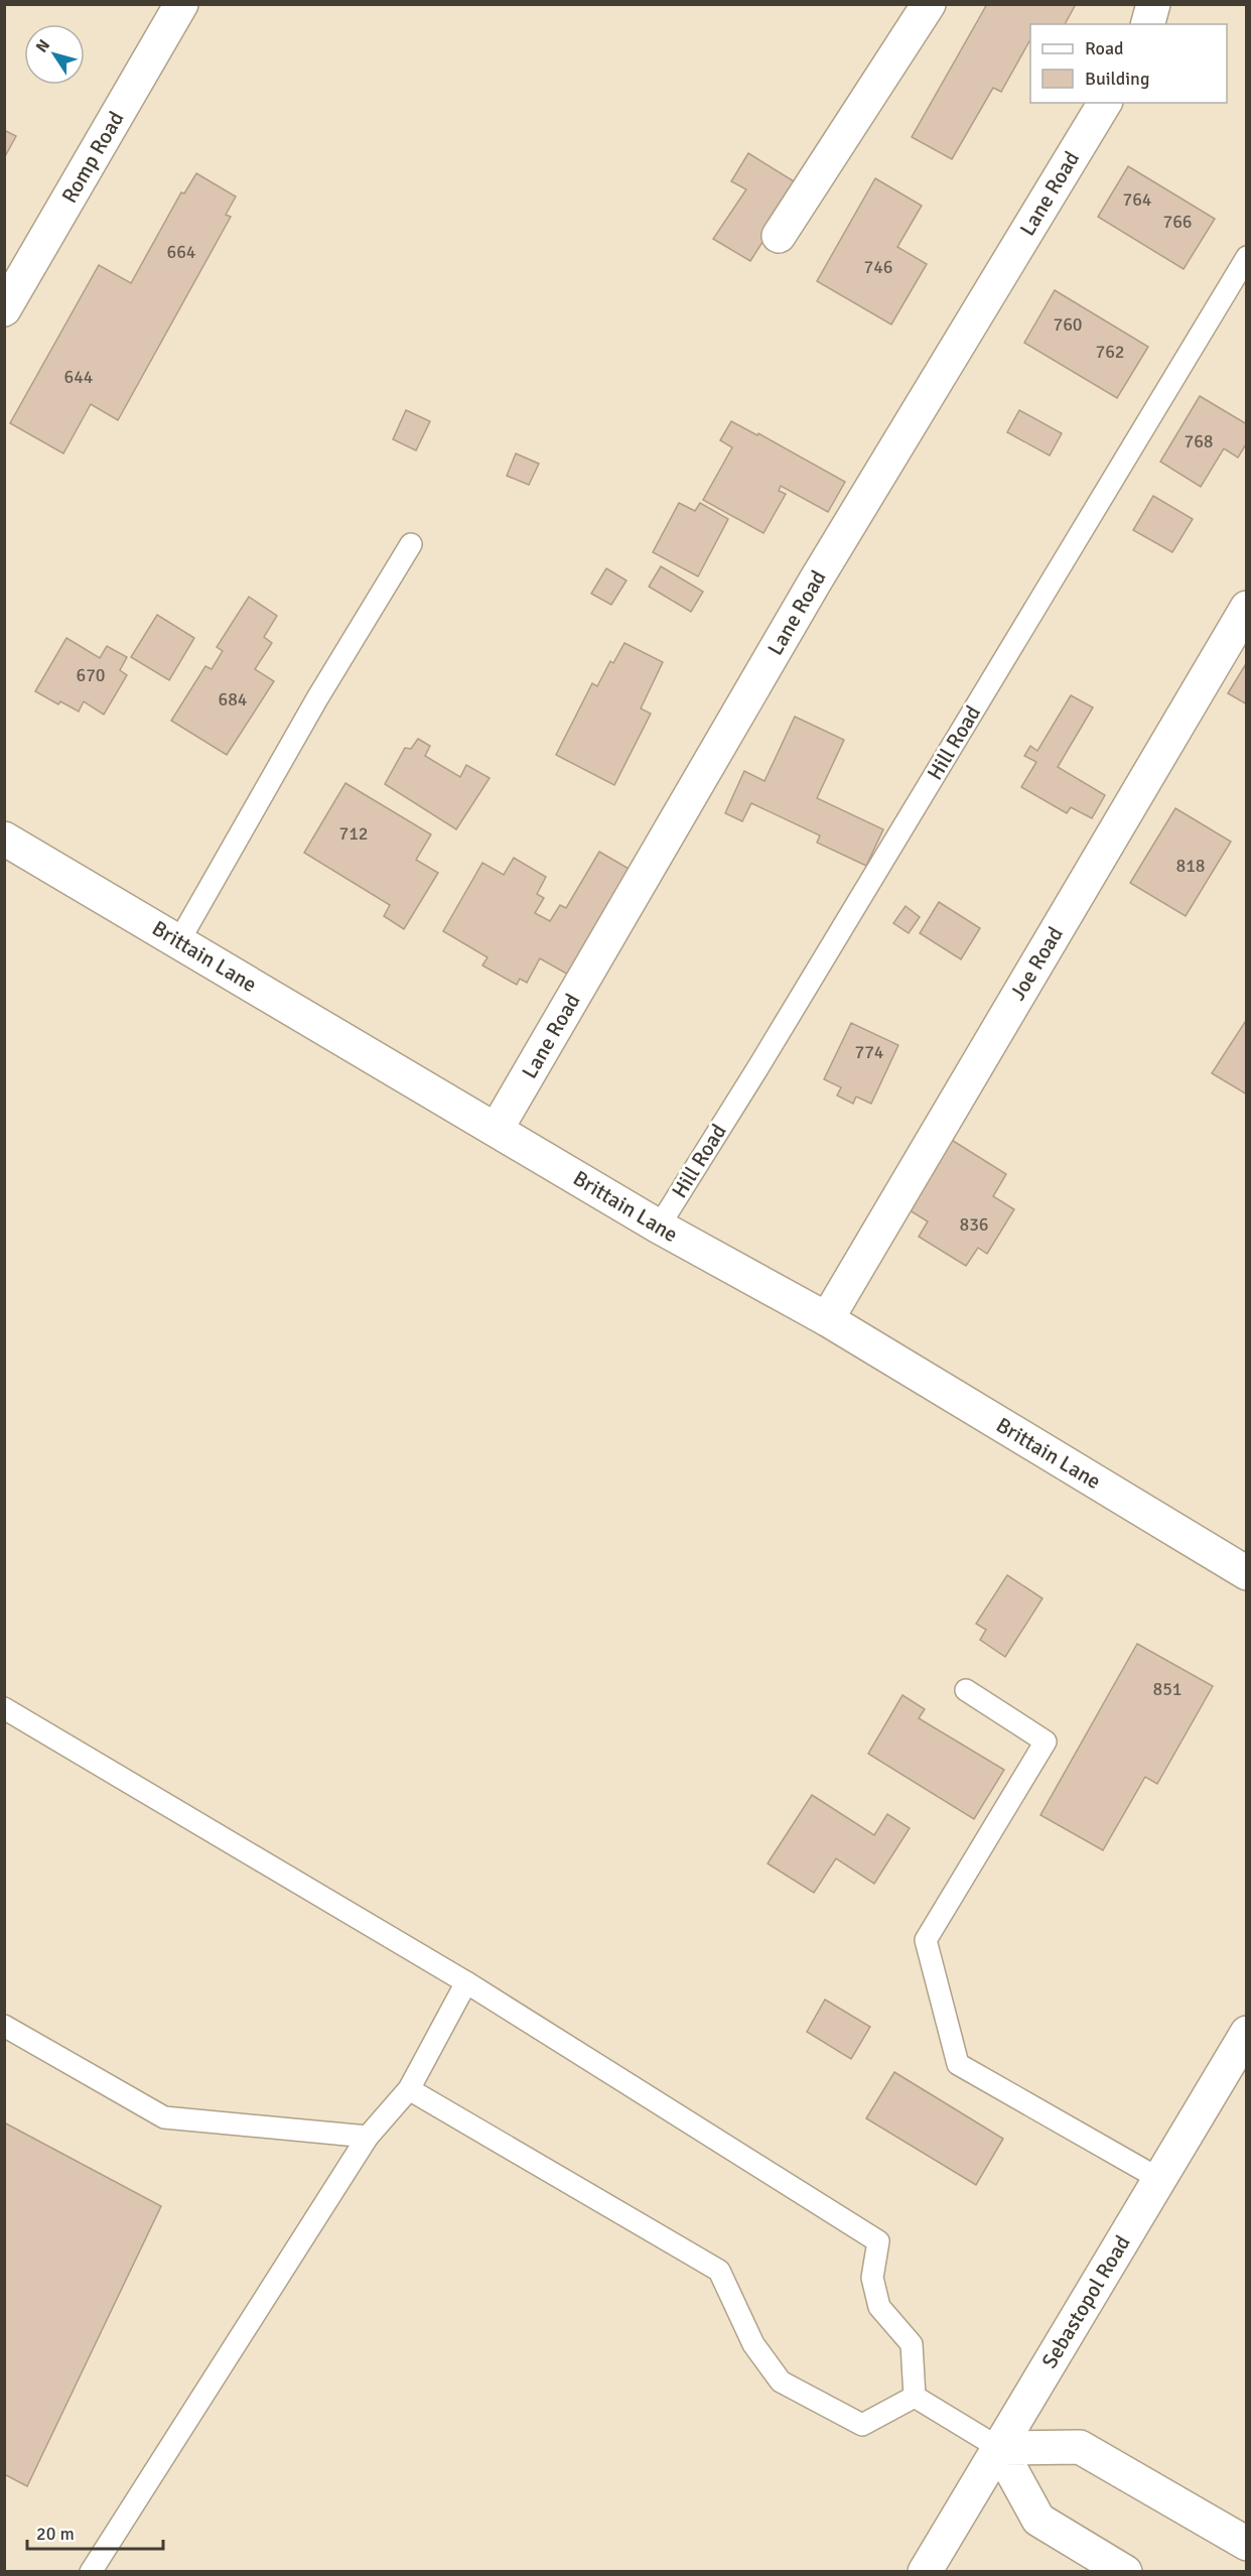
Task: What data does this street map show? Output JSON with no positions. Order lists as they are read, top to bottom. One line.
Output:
{"streets":{"street":["Romp Road","Lane Road","Brittain Lane","Joe Road","Sebastopol Road"],"lane":["Hill Road"]},"crossings":[["Lane Road","Brittain Lane"],["Hill Road","Brittain Lane"],["Brittain Lane","Joe Road"]],"house_numbers":["764","766","664","746","760","762","644","768","670","684","712","818","774","836","851"],"legend":["Road","Building"],"scale_bar":"20 m","north":"top left"}
